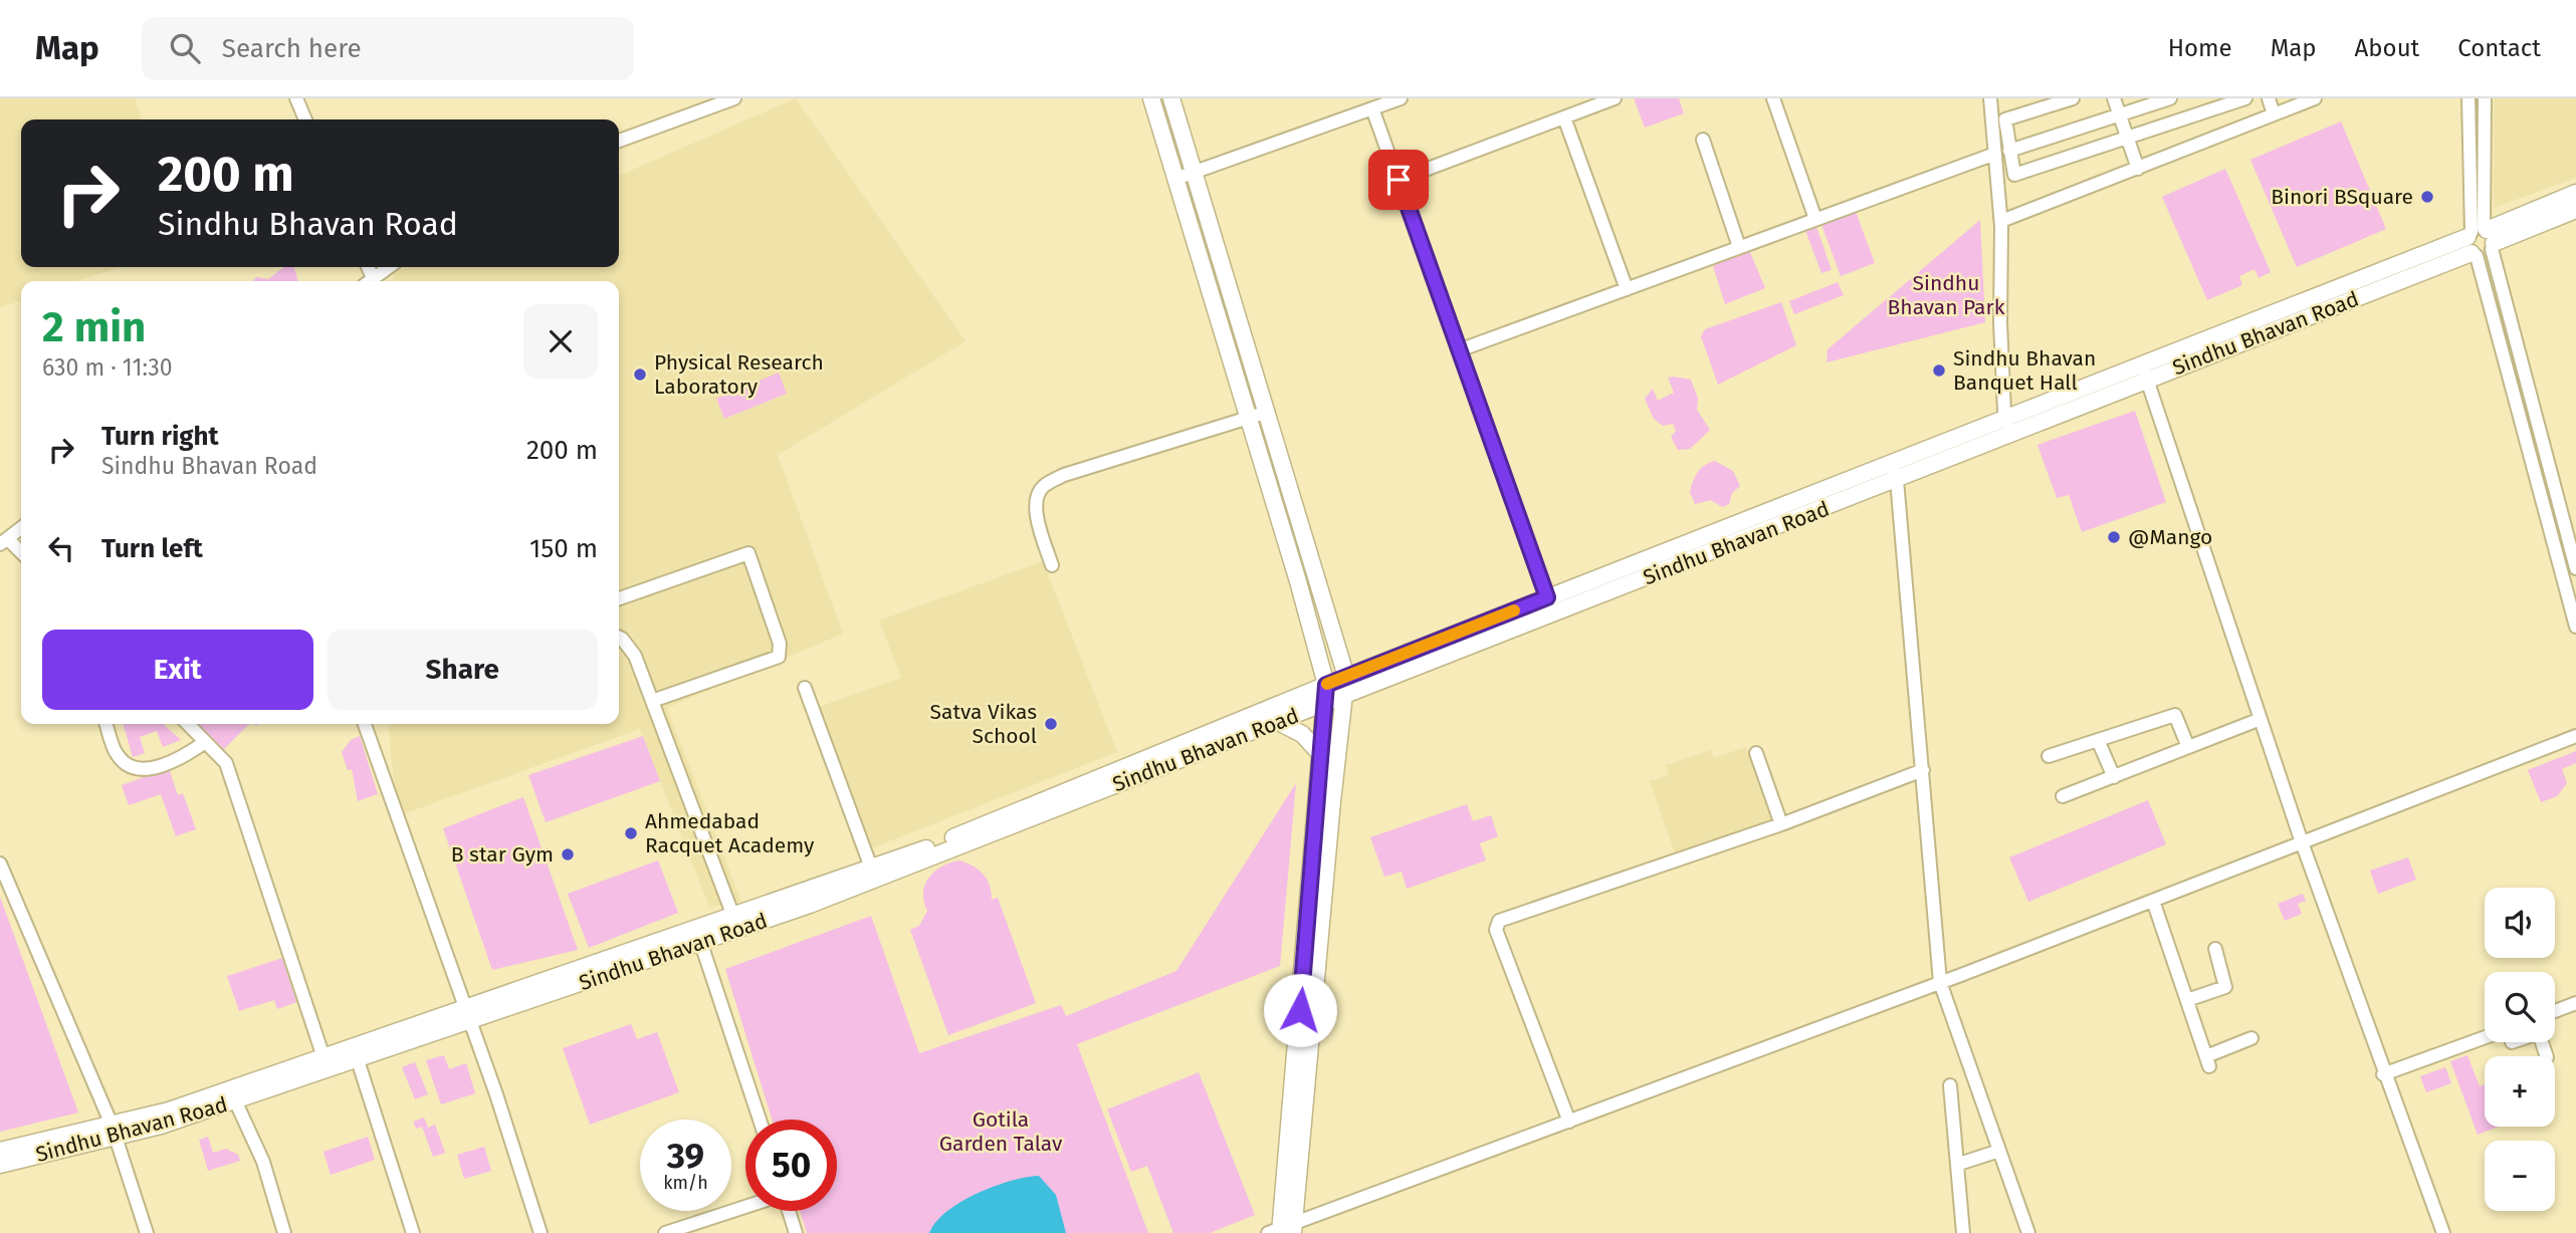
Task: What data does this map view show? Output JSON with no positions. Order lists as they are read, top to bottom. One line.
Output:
{"streets":{"main road":["Sindhu Bhavan Road"]},"parks":["Sindhu Bhavan Park","Gotila Garden Talav"],"places":["Binori BSquare","Sindhu Bhavan Banquet Hall","Physical Research Laboratory","@Mango","Satva Vikas School","Ahmedabad Racquet Academy","B star Gym"],"page":{"header":"Map","search":"Search here","nav":["Home","Map","About","Contact"],"turn":["200 m","Sindhu Bhavan Road"],"heading":["2 min","630 m · 11:30"],"list":[{"name":"Turn right","note":"Sindhu Bhavan Road","value":"200 m"},{"name":"Turn left","value":"150 m"}],"buttons":["Exit","Share"],"map_buttons":["+","−"],"speed":"39 km/h","limit":"50"}}
